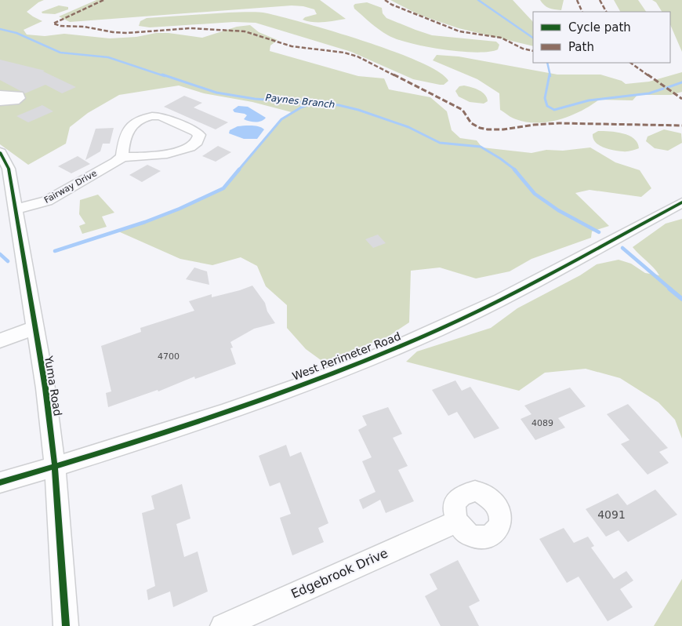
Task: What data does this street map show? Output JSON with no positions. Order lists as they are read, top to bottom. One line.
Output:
{"streets":{"street":["Fairway Drive","West Perimeter Road","Yuma Road","Edgebrook Drive"]},"crossings":[["Fairway Drive","Yuma Road"],["West Perimeter Road","Yuma Road"]],"water":["Paynes Branch"],"house_numbers":["4700","4089","4091"],"legend":["Cycle path","Path"]}
